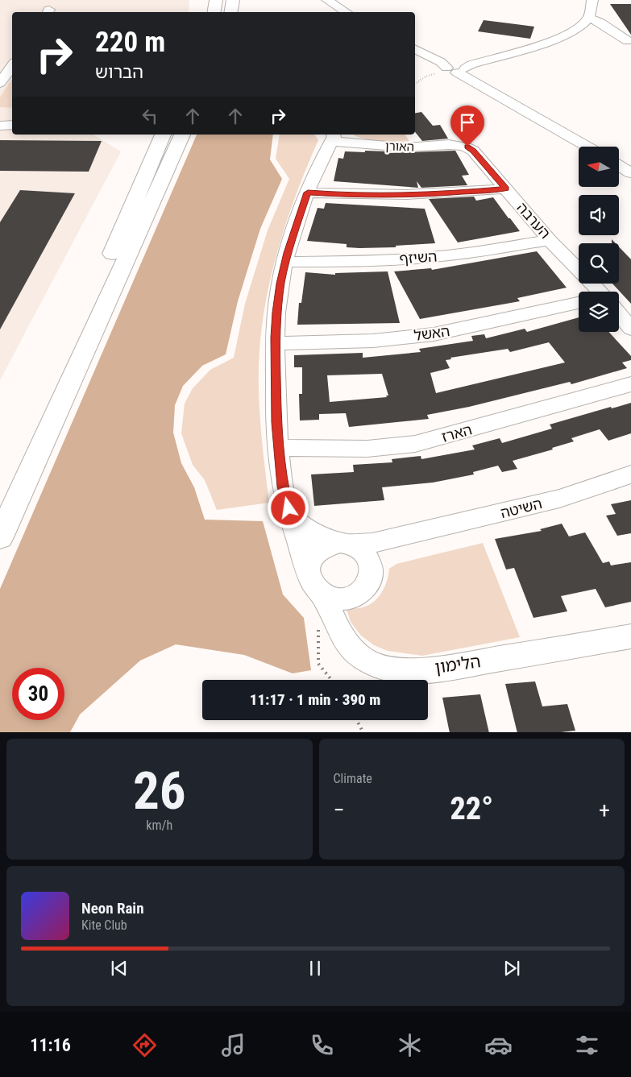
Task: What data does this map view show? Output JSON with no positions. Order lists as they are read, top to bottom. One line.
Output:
{"streets":{"street":["האורן","הערבה","השיזף","האשל","הארז","השיטה","הלימון"]},"crossings":[["האורן","הערבה"],["האורן","הלימון"],["הערבה","השיזף"],["השיזף","הלימון"],["האשל","הלימון"],["הארז","הלימון"],["השיטה","הלימון"]],"north":"left","page":{"turn":["220 m","הברוש"],"limit":"30","trip":"11:17 · 1 min · 390 m","tile":[["26","km/h"],"Climate"],"heat":["−","22°","+"],"song":["Neon Rain","Kite Club"],"tabs":"11:16"}}
